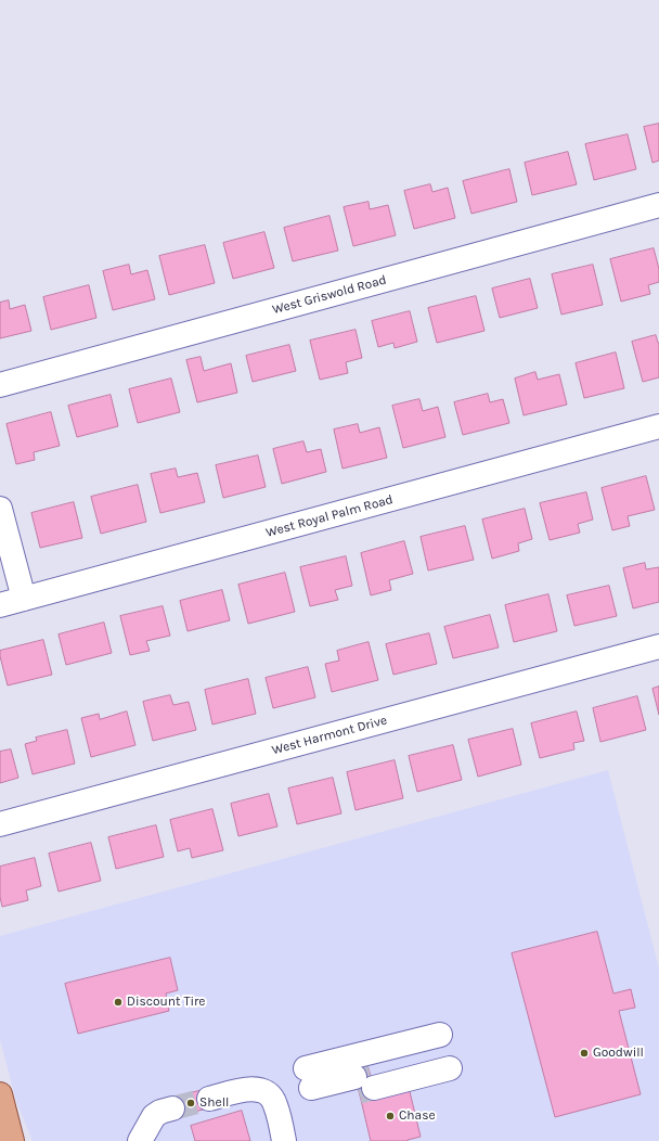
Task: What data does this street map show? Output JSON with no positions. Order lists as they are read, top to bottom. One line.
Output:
{"streets":{"street":["West Griswold Road","West Royal Palm Road","West Harmont Drive"]},"places":["Discount Tire","Goodwill","Shell","Chase"]}
